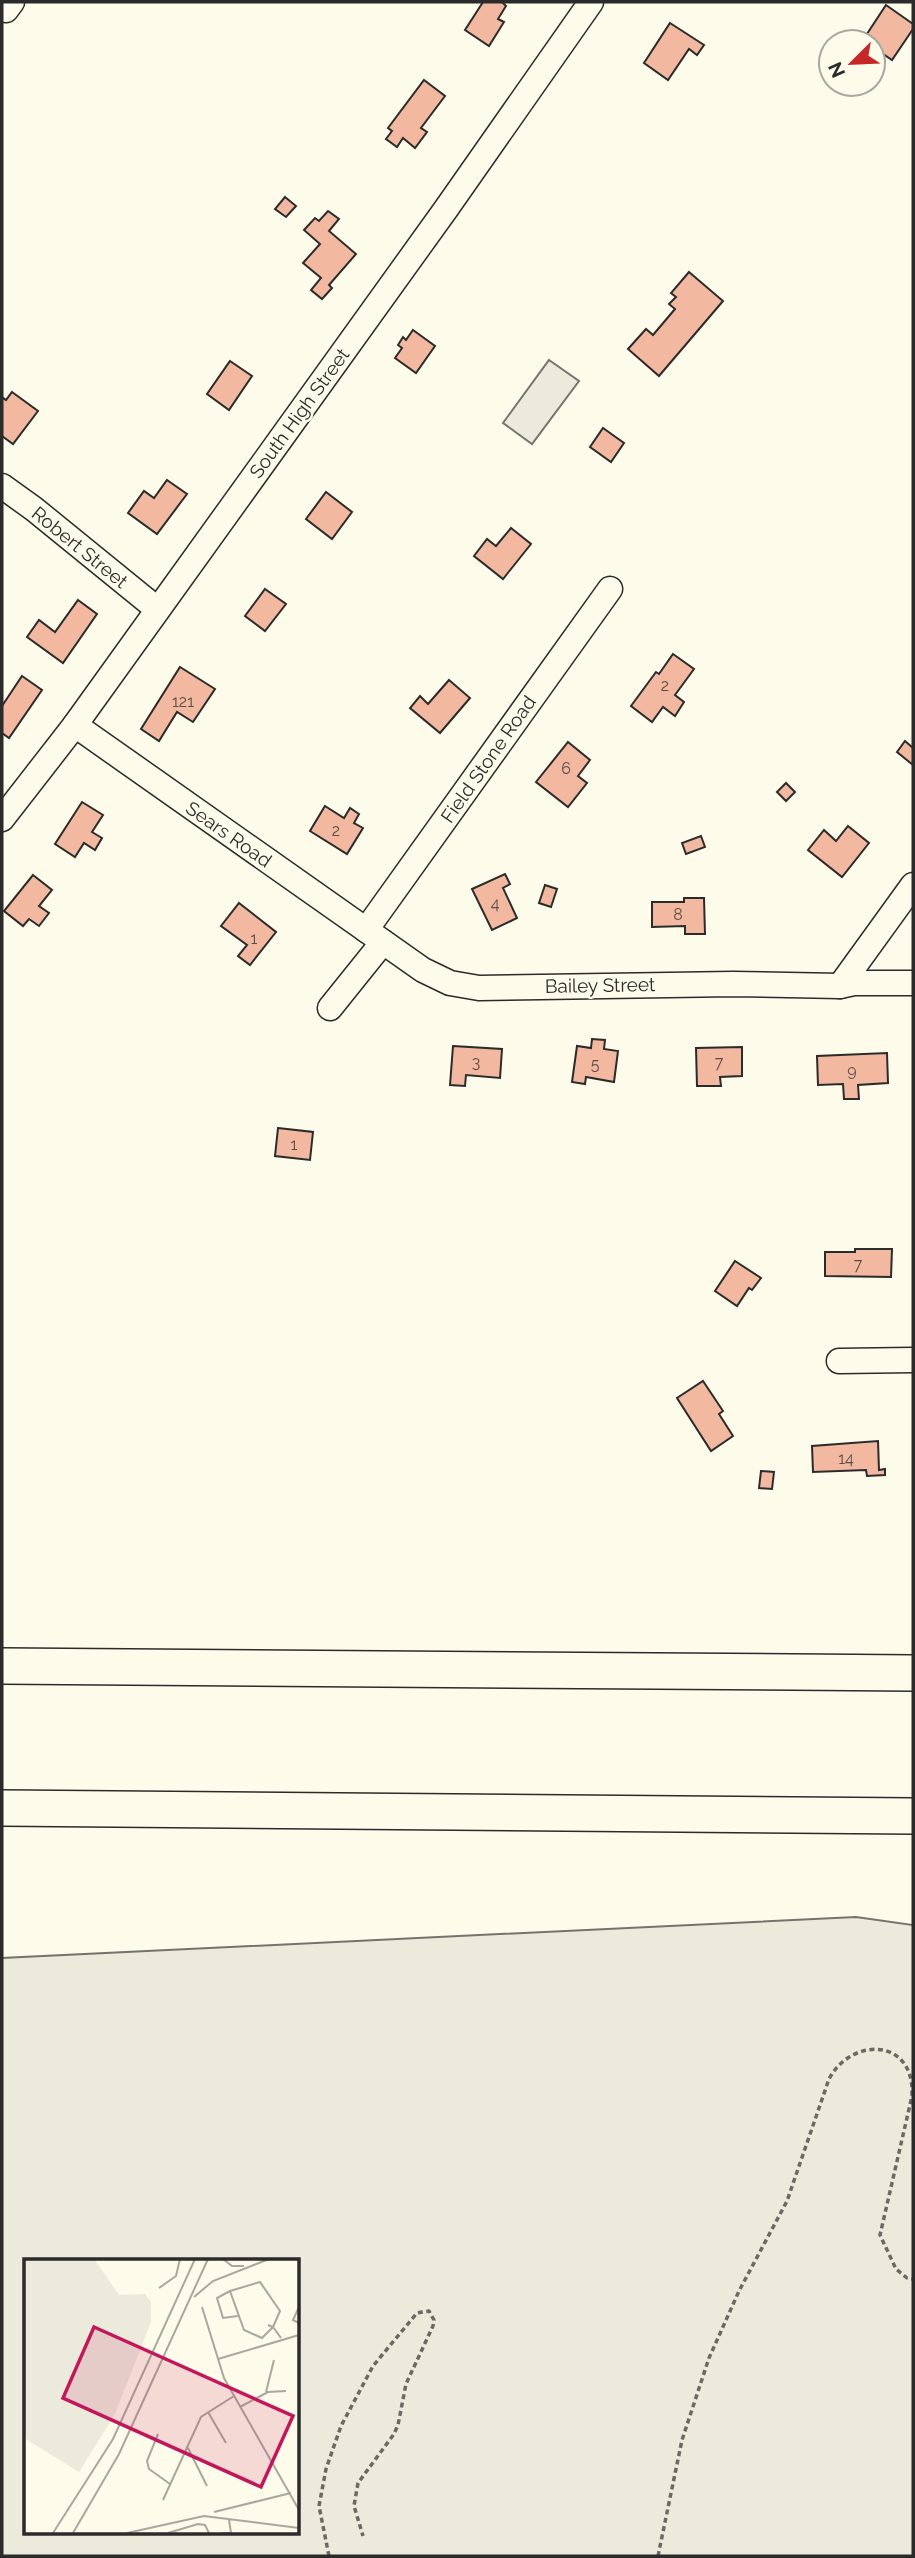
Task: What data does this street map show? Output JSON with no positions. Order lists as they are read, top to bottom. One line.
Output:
{"streets":{"street":["South High Street","Robert Street","Field Stone Road","Sears Road","Bailey Street"]},"crossings":[["South High Street","Robert Street"],["South High Street","Sears Road"],["Field Stone Road","Sears Road"],["Field Stone Road","Bailey Street"],["Sears Road","Bailey Street"]],"house_numbers":["2","121","6","2","4","8","1","3","7","5","9","1","7","14"],"north":"bottom left"}
